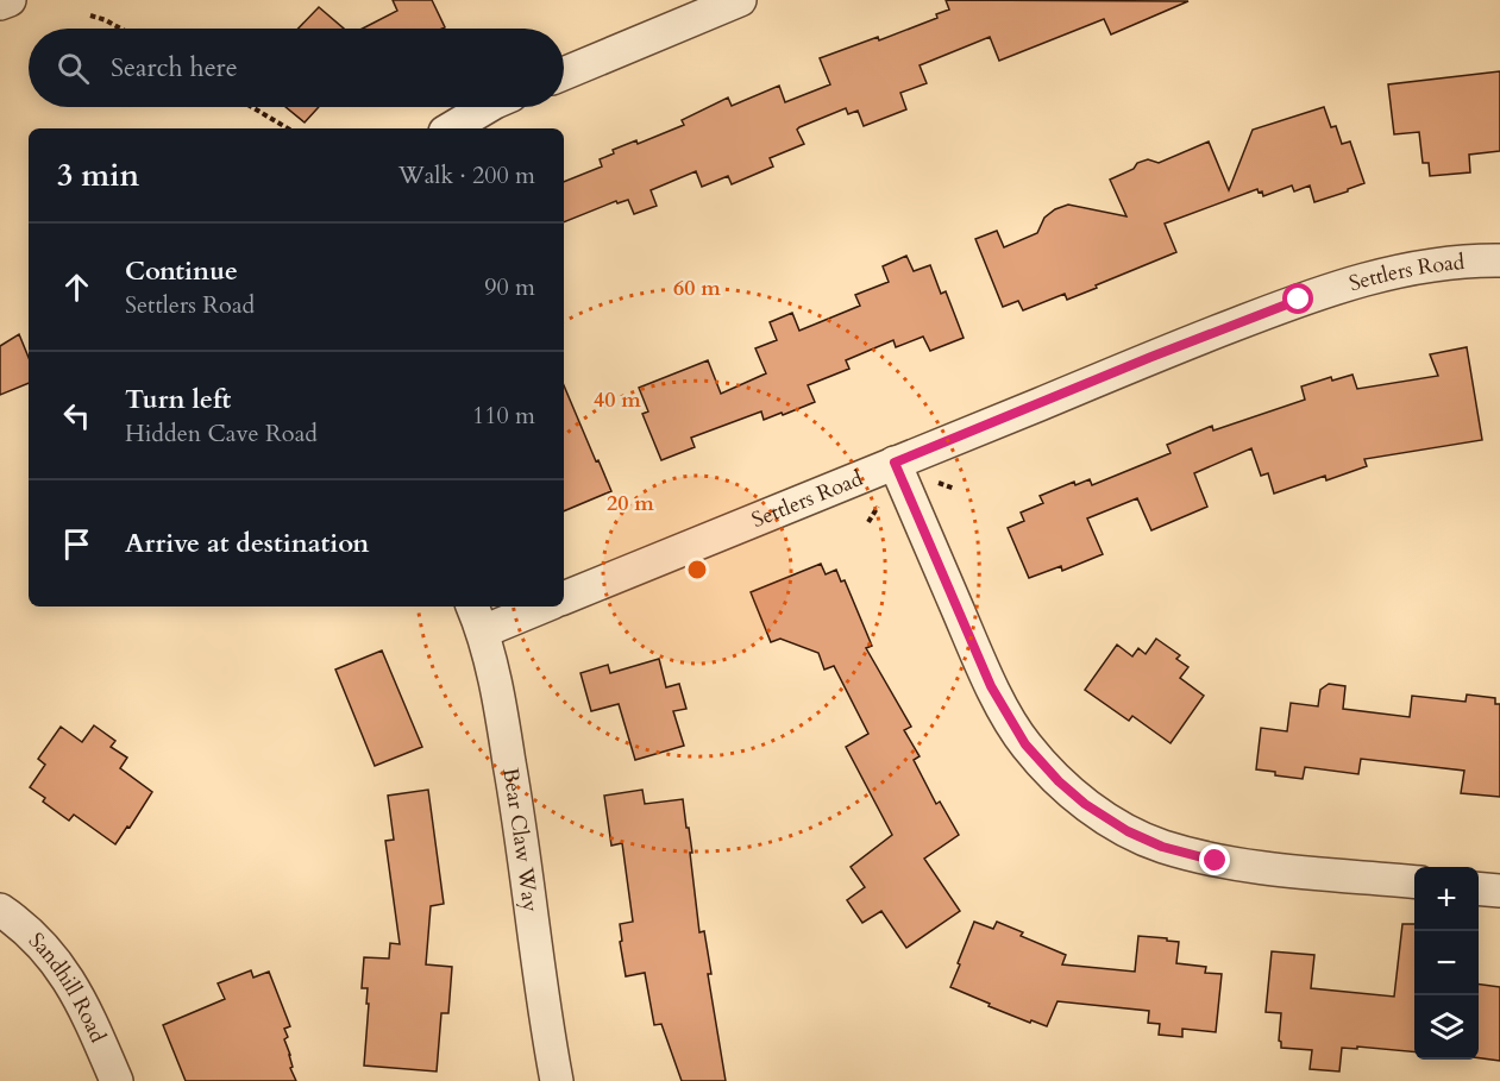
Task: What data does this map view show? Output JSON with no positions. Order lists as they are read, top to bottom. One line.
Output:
{"streets":{"street":["Settlers Road","Bear Claw Way","Sandhill Road"]},"page":{"search":"Search here","heading":["3 min","Walk · 200 m"],"list":[["Continue","Settlers Road","90 m"],["Turn left","Hidden Cave Road","110 m"],"Arrive at destination"],"map_buttons":["+","−"]},"rings":["60 m","40 m","20 m"]}
